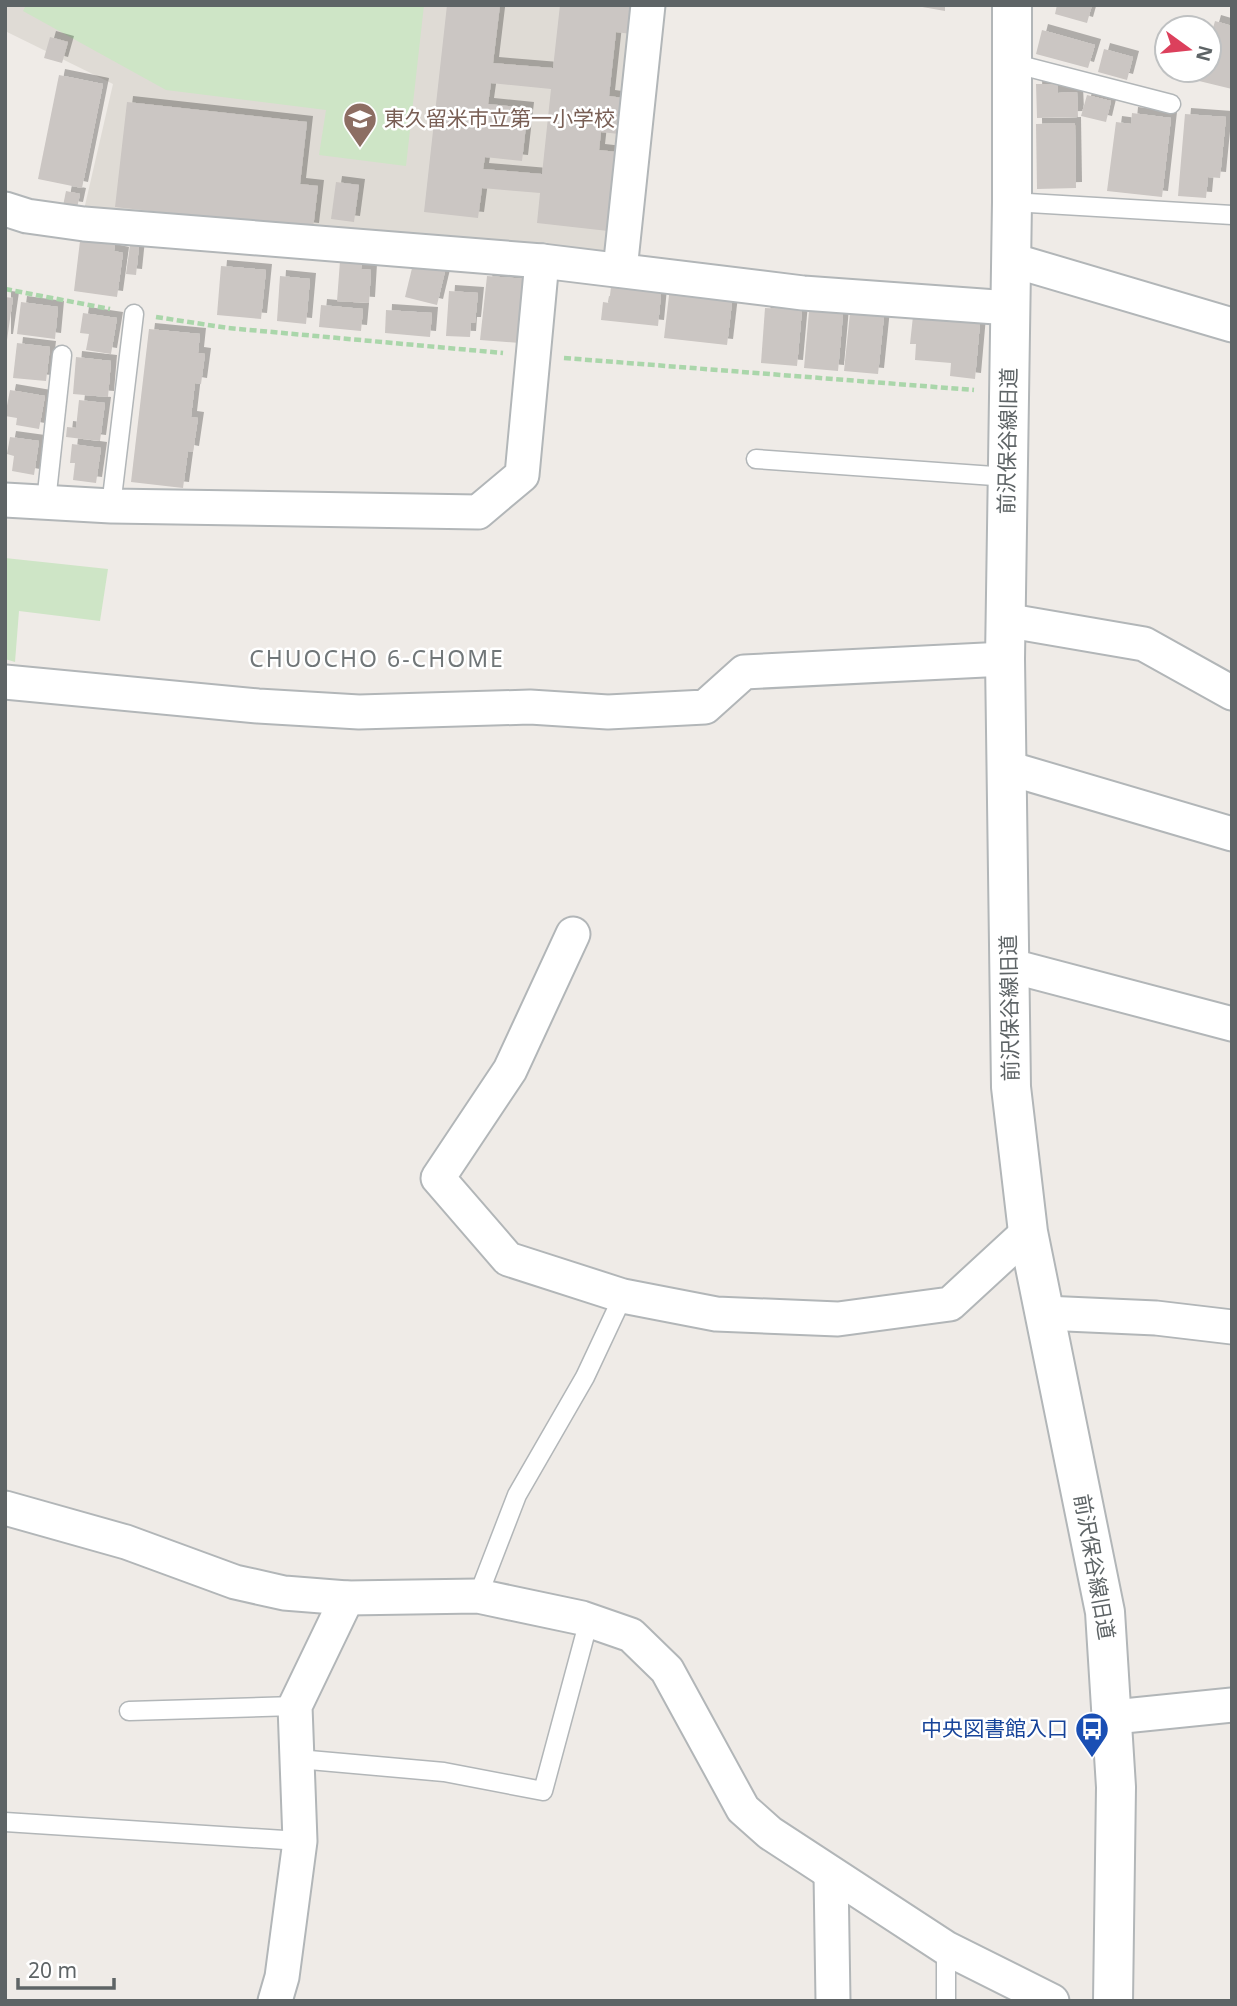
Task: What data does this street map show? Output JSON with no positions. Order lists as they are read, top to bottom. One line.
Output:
{"streets":{"street":["前沢保谷線旧道"]},"districts":["CHUOCHO 6-CHOME"],"places":{"school or university":["東久留米市立第一小学校"],"bus stop":["中央図書館入口"]},"scale_bar":"20 m","north":"right"}
